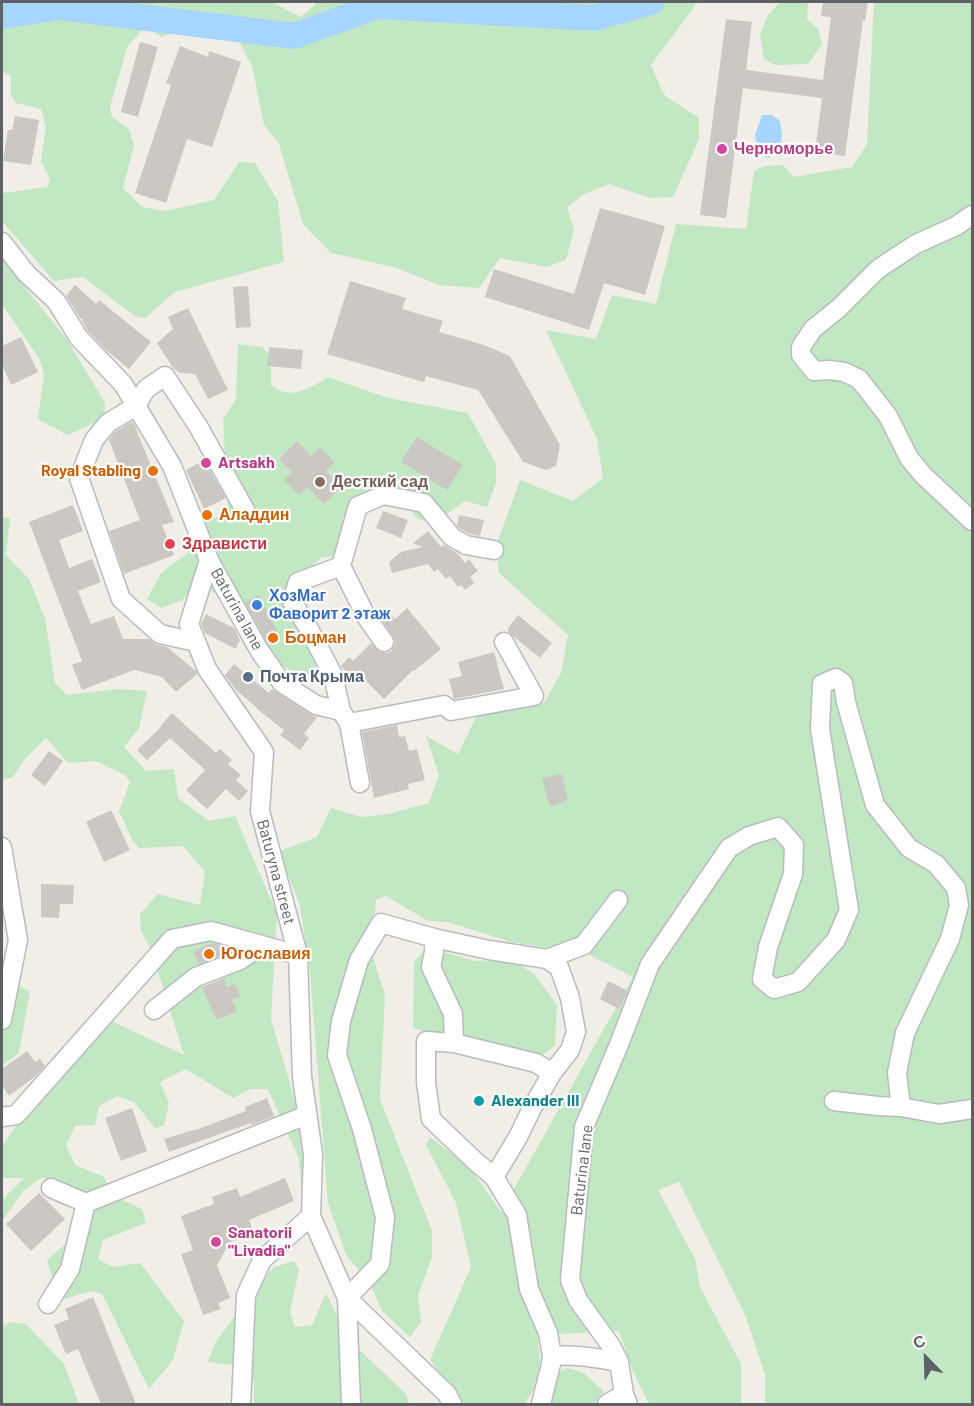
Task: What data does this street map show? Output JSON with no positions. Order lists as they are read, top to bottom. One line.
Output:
{"streets":{"street":["Baturina lane","Baturyna street"]},"crossings":[["Baturina lane","Baturyna street"]],"places":["Черноморье","Artsakh","Royal Stabling","Десткий сад","Аладдин","Здрависти","ХозМаг Фаворит 2 этаж","Боцман","Почта Крыма","Югославия","Alexander III","Sanatorii \"Livadia\""],"north":"top left"}
